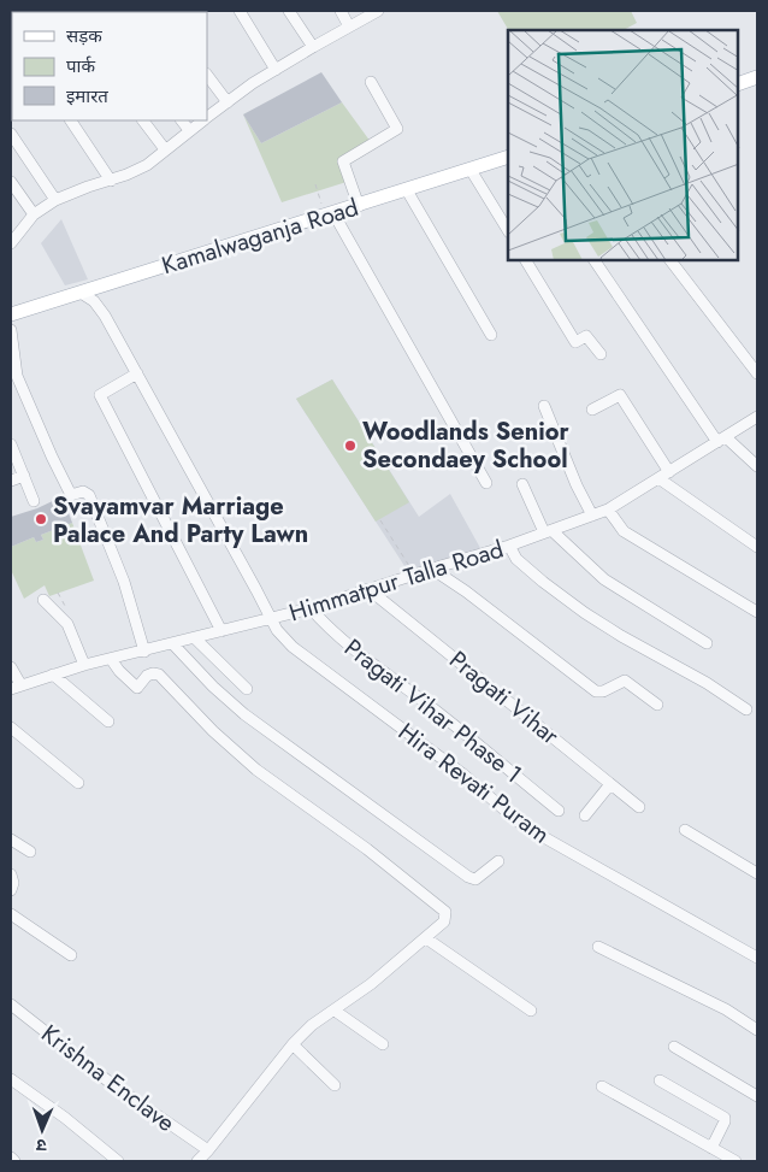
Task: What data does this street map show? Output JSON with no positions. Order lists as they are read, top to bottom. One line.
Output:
{"streets":{"main road":["Kamalwaganja Road"],"street":["Himmatpur Talla Road","Pragati Vihar","Pragati Vihar Phase 1","Hira Revati Puram","Krishna Enclave"]},"crossings":[["Kamalwaganja Road","Hira Revati Puram"],["Himmatpur Talla Road","Pragati Vihar"],["Himmatpur Talla Road","Pragati Vihar Phase 1"],["Himmatpur Talla Road","Hira Revati Puram"]],"places":["Woodlands Senior Secondaey School","Svayamvar Marriage Palace And Party Lawn"],"legend":["सड़क","पार्क","इमारत"],"north":"bottom"}
